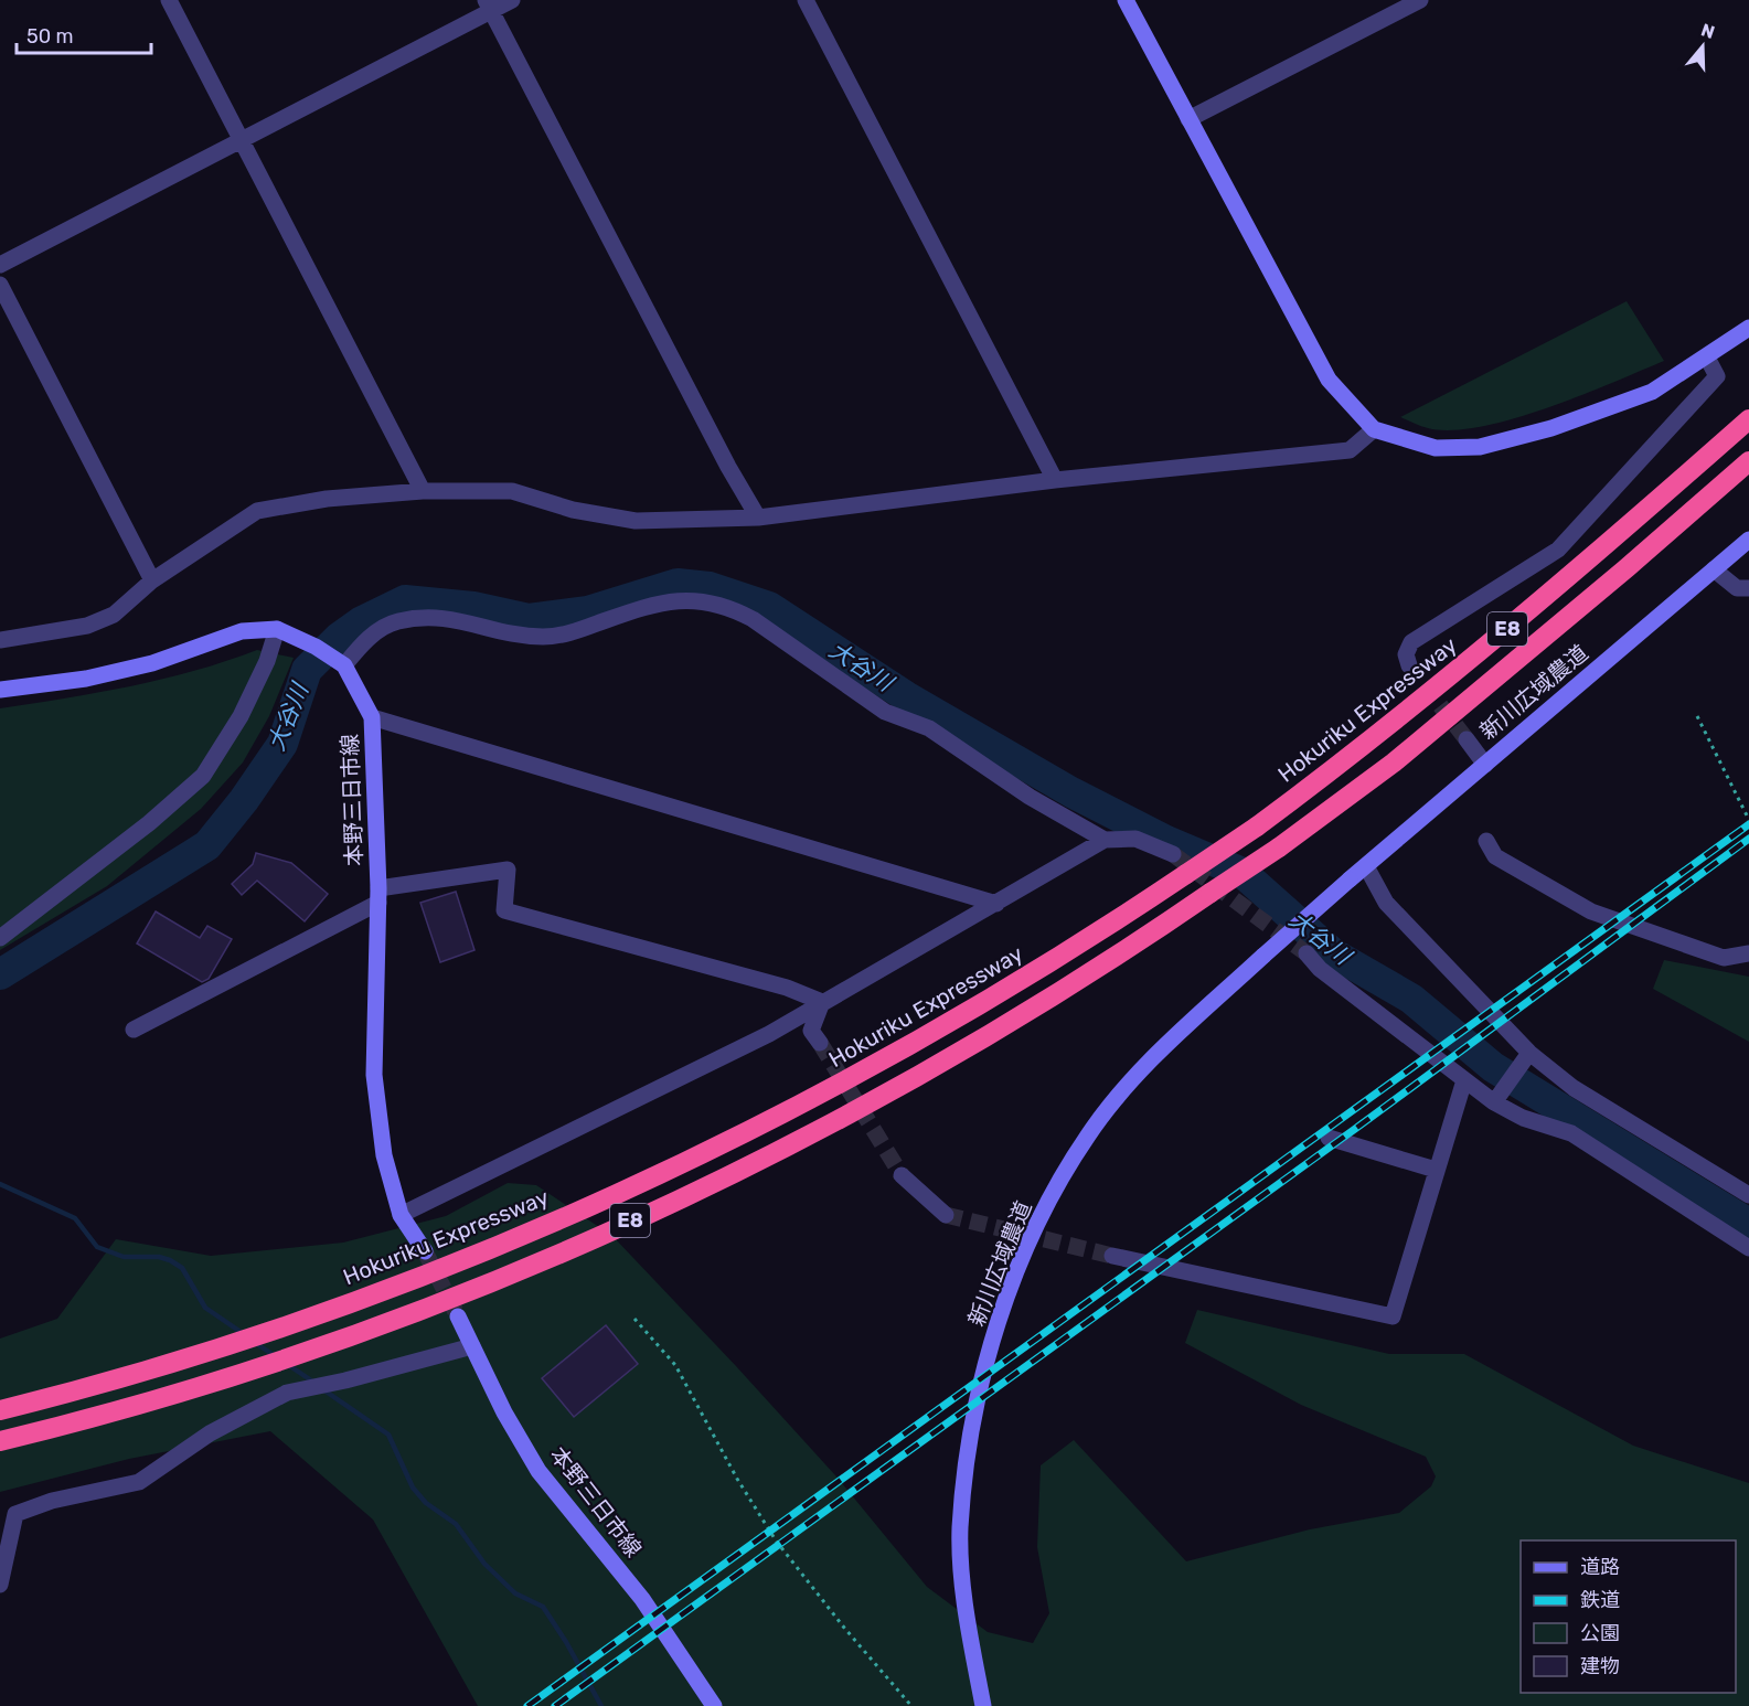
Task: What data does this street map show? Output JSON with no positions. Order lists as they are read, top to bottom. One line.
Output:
{"streets":{"highway":["E8","Hokuriku Expressway"],"street":["新川広域農道","本野三日市線"]},"water":["大谷川"],"legend":["道路","鉄道","公園","建物"],"scale_bar":"50 m","north":"top"}
